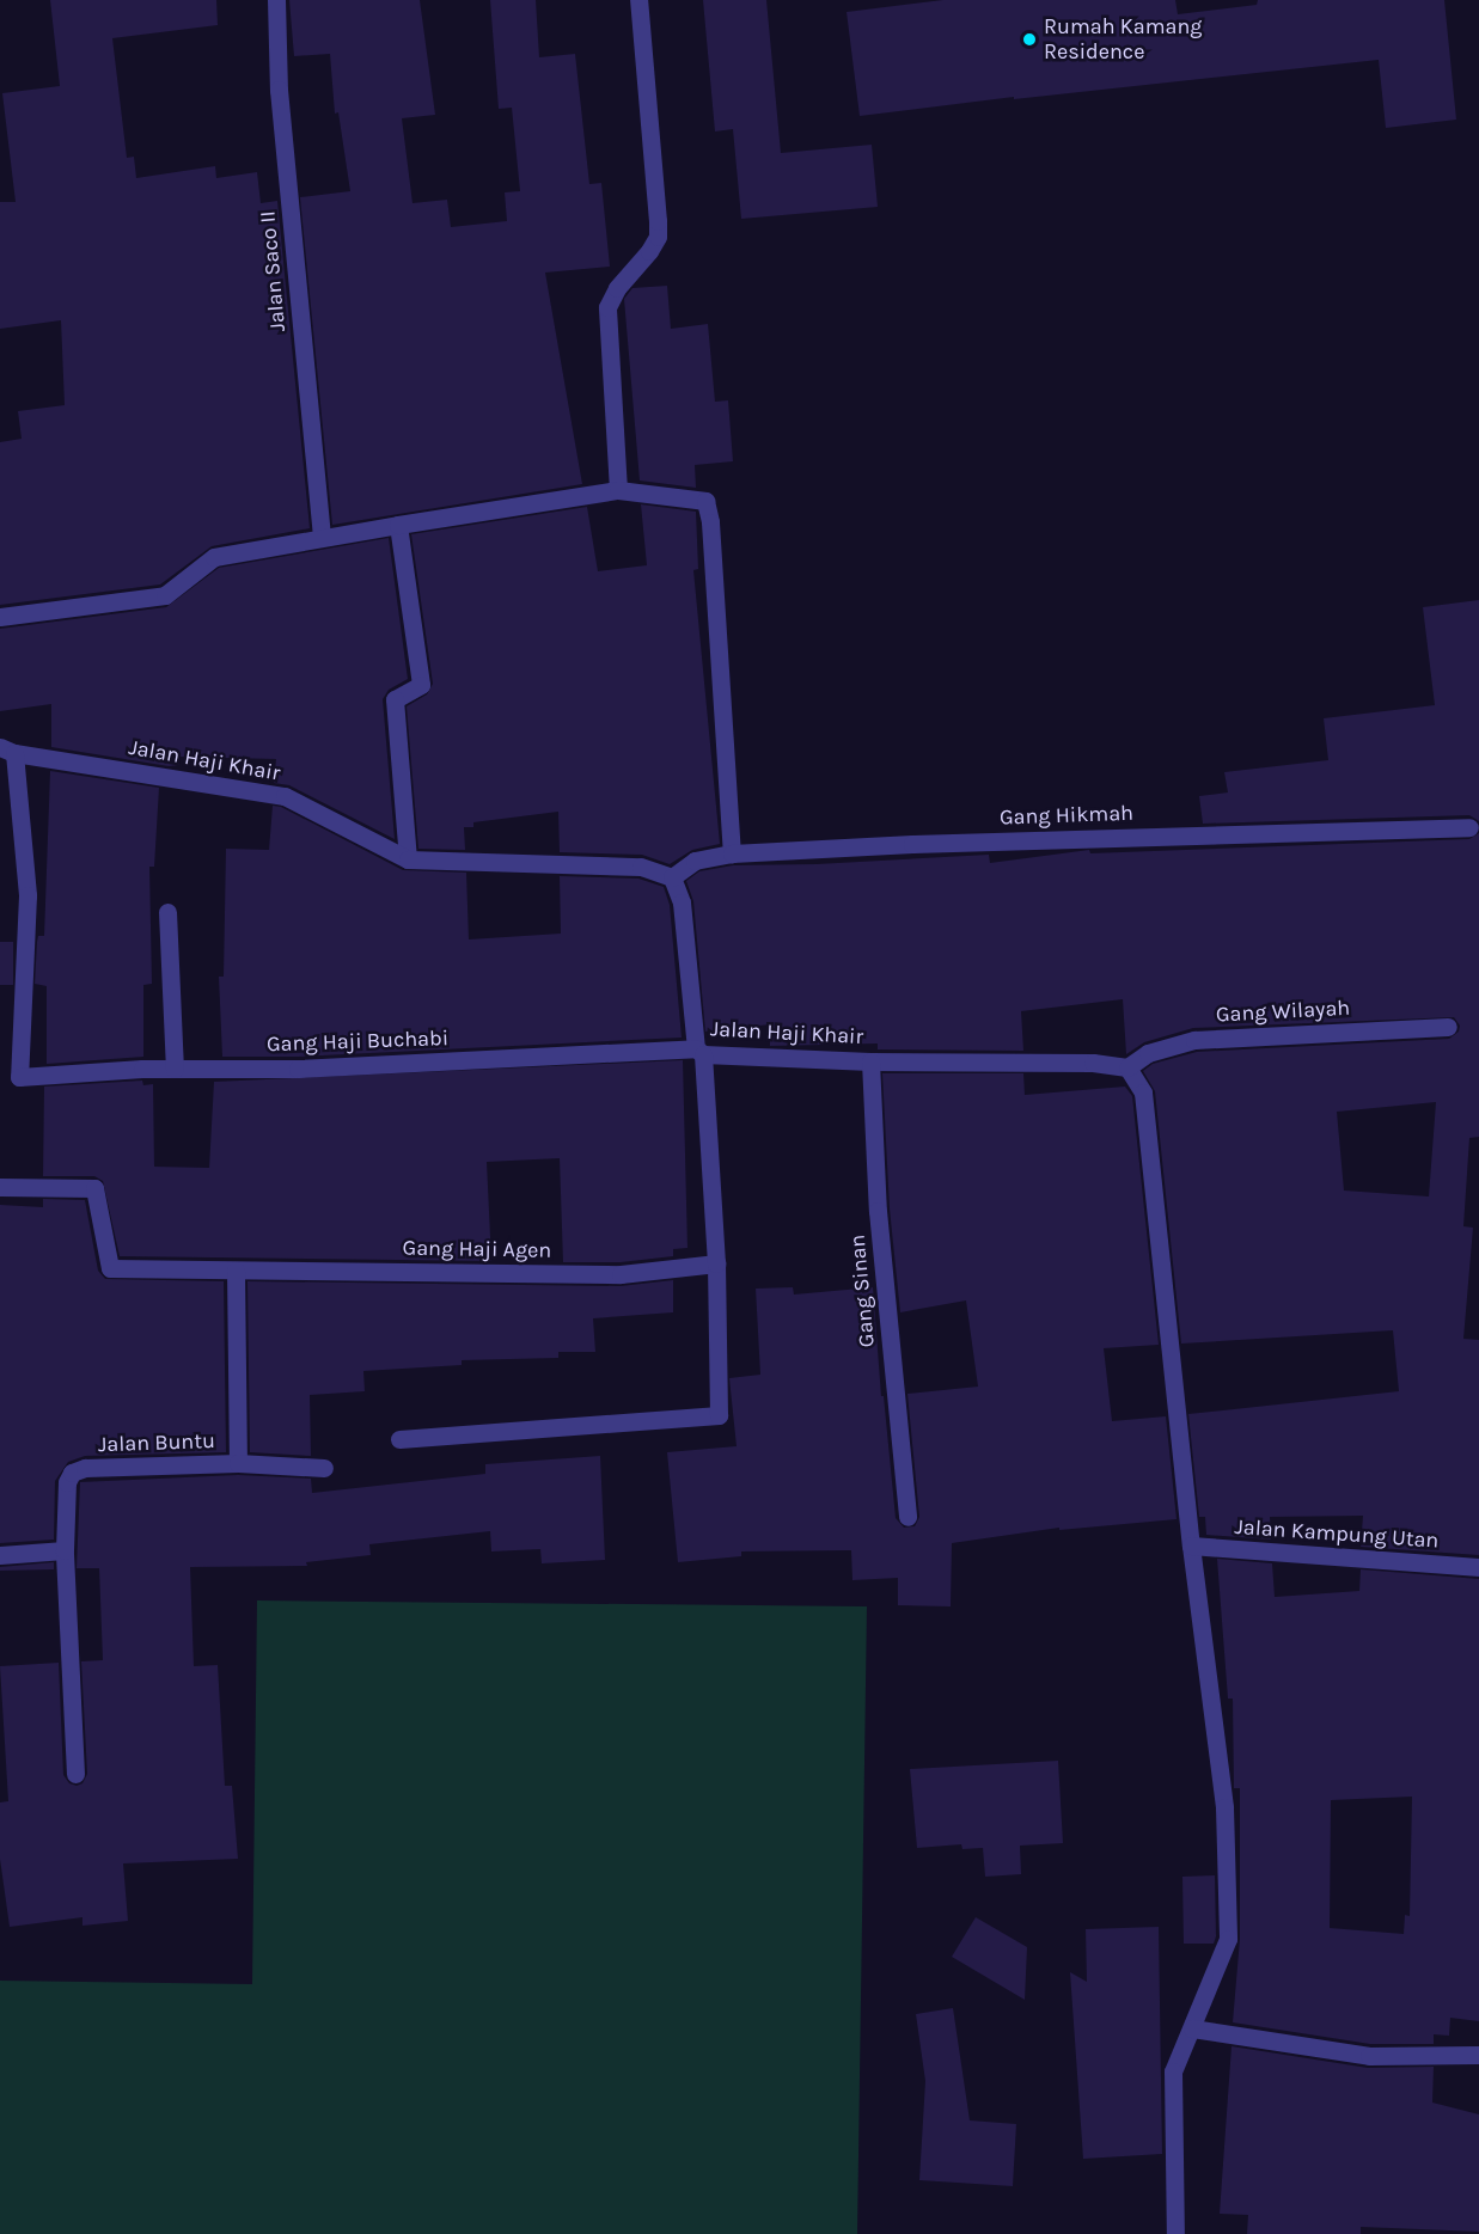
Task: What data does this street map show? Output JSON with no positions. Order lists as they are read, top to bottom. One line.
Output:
{"streets":{"street":["Jalan Saco II","Jalan Haji Khair","Gang Hikmah","Gang Wilayah","Gang Haji Buchabi","Gang Haji Agen","Gang Sinan","Jalan Buntu","Jalan Kampung Utan"]},"crossings":[["Jalan Haji Khair","Gang Hikmah"],["Jalan Haji Khair","Gang Wilayah"],["Jalan Haji Khair","Gang Haji Buchabi"],["Jalan Haji Khair","Gang Sinan"]],"places":["Rumah Kamang Residence"]}
